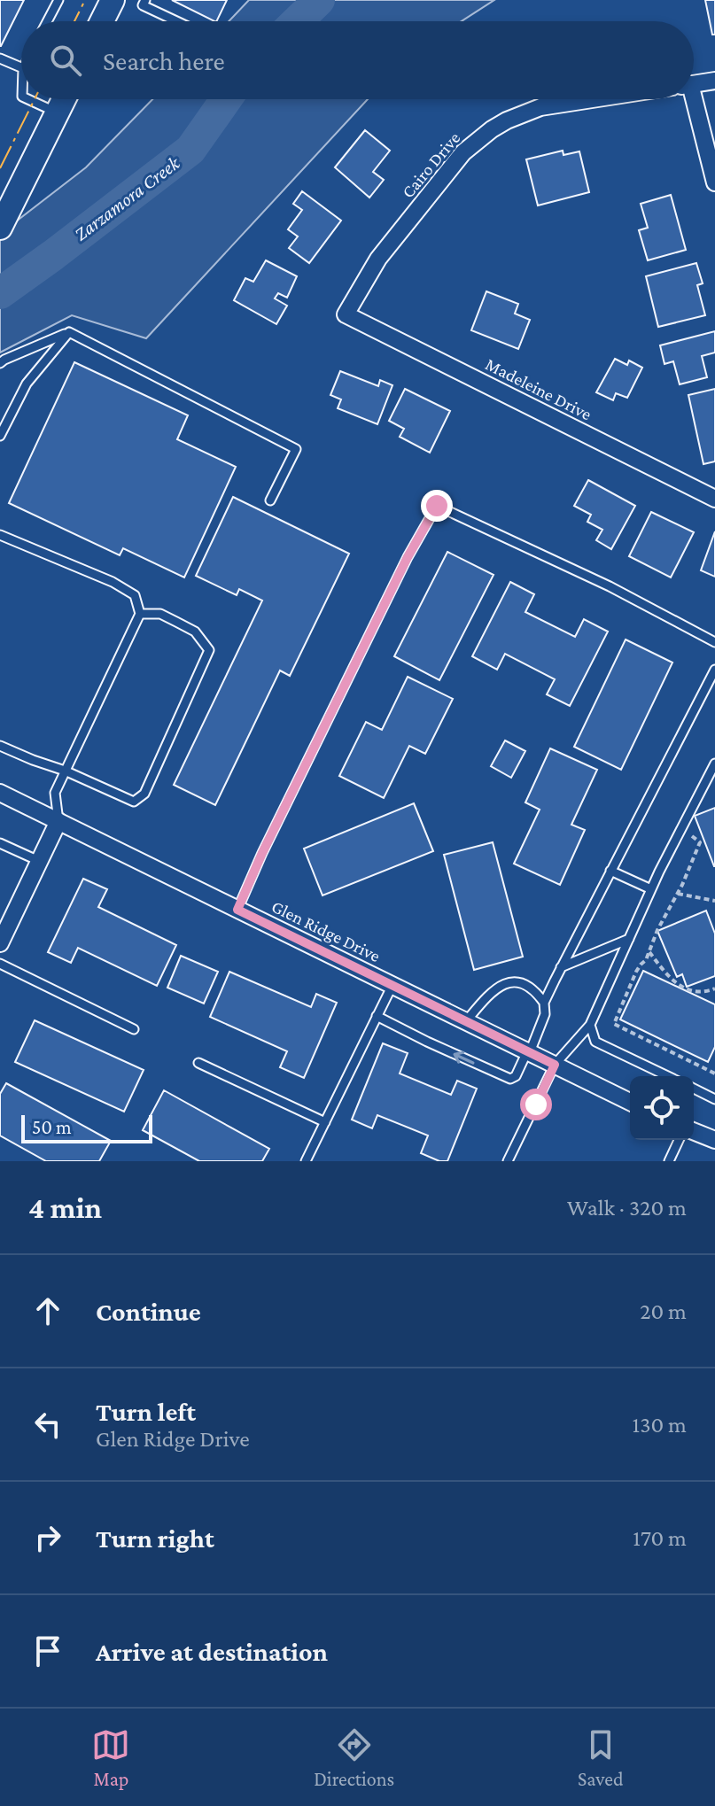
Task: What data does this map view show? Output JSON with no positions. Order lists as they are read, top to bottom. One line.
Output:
{"streets":{"street":["Cairo Drive","Madeleine Drive","Glen Ridge Drive"]},"crossings":[["Cairo Drive","Madeleine Drive"]],"water":["Zarzamora Creek"],"scale_bar":"50 m","page":{"search":"Search here","scale":"50 m","heading":["4 min","Walk · 320 m"],"list":[["Continue","20 m"],["Turn left","Glen Ridge Drive","130 m"],["Turn right","170 m"],"Arrive at destination"],"nav":["Map","Directions","Saved"]}}
